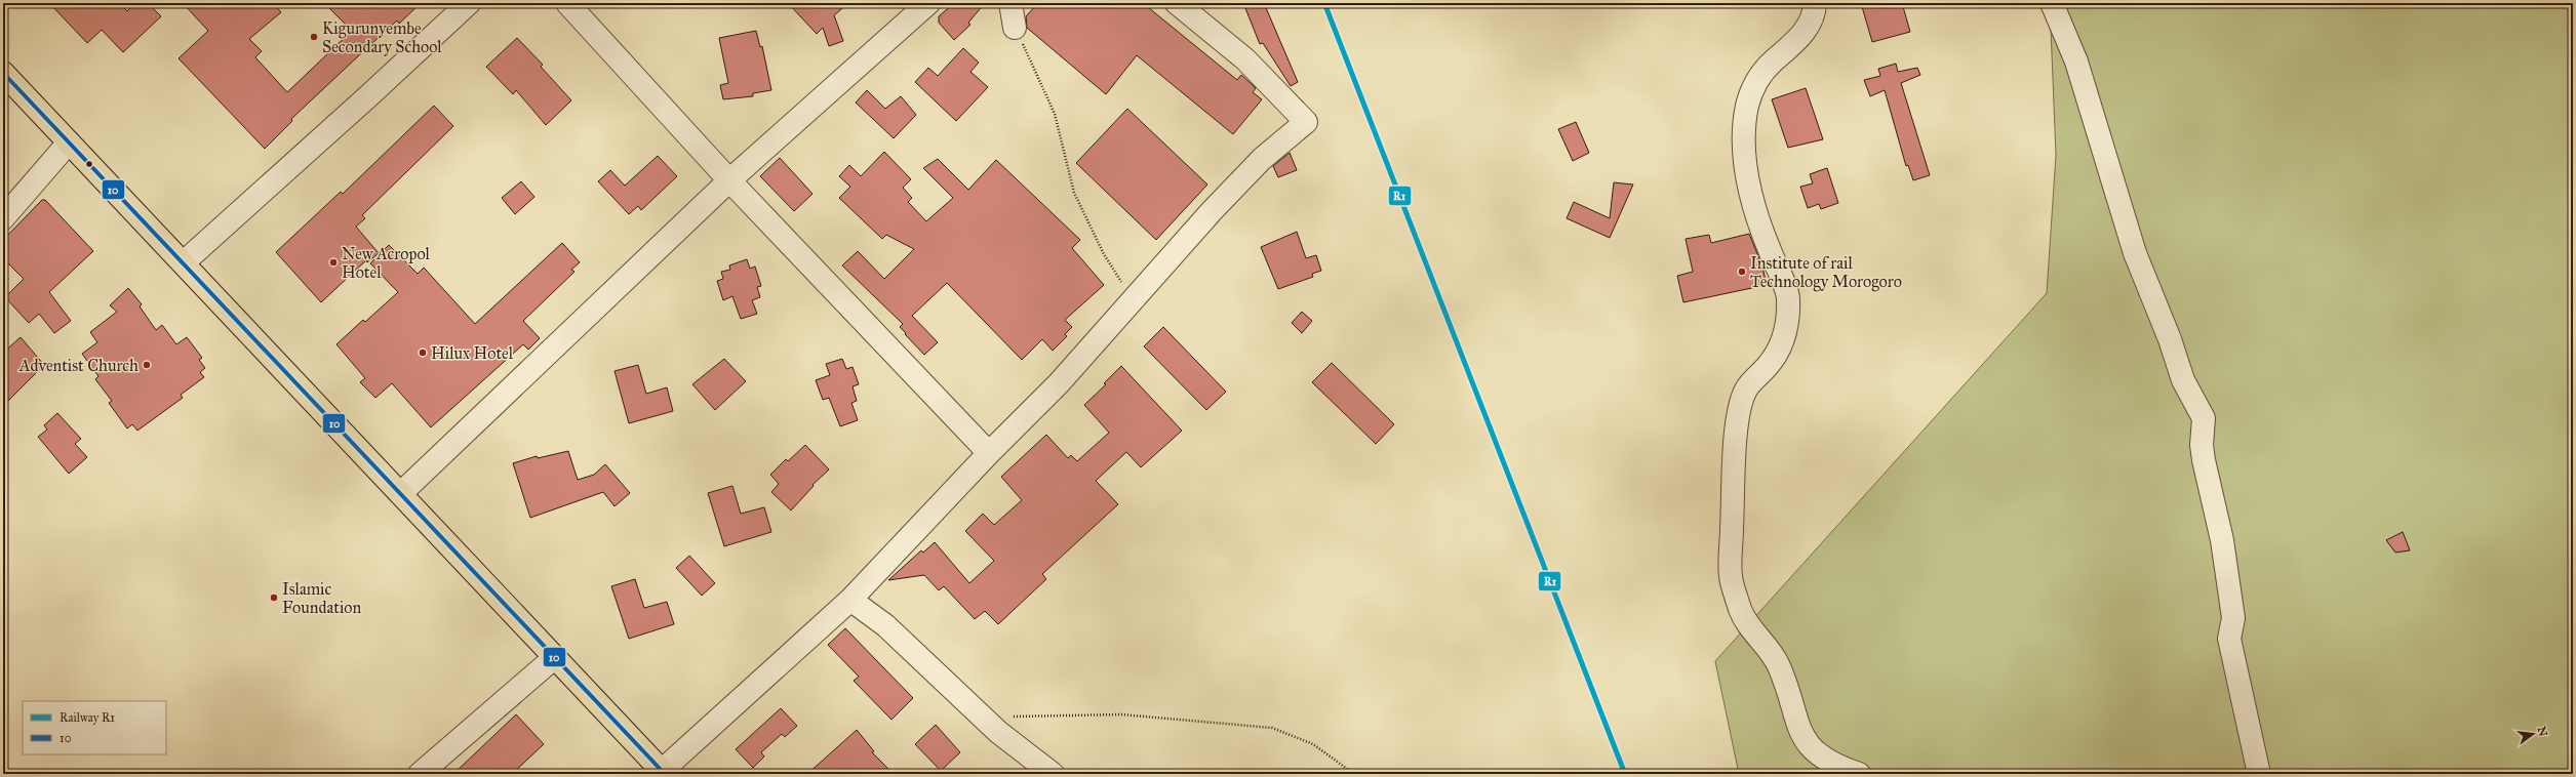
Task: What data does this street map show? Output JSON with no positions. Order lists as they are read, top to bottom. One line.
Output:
{"places":["Kigurunyembe Secondary School","New Acropol Hotel","Institute of rail Technology Morogoro","Hilux Hotel","Adventist Church","Islamic Foundation"],"lines":["rail line R1","transit line 10"],"legend":["Railway R1","10"],"north":"right"}
